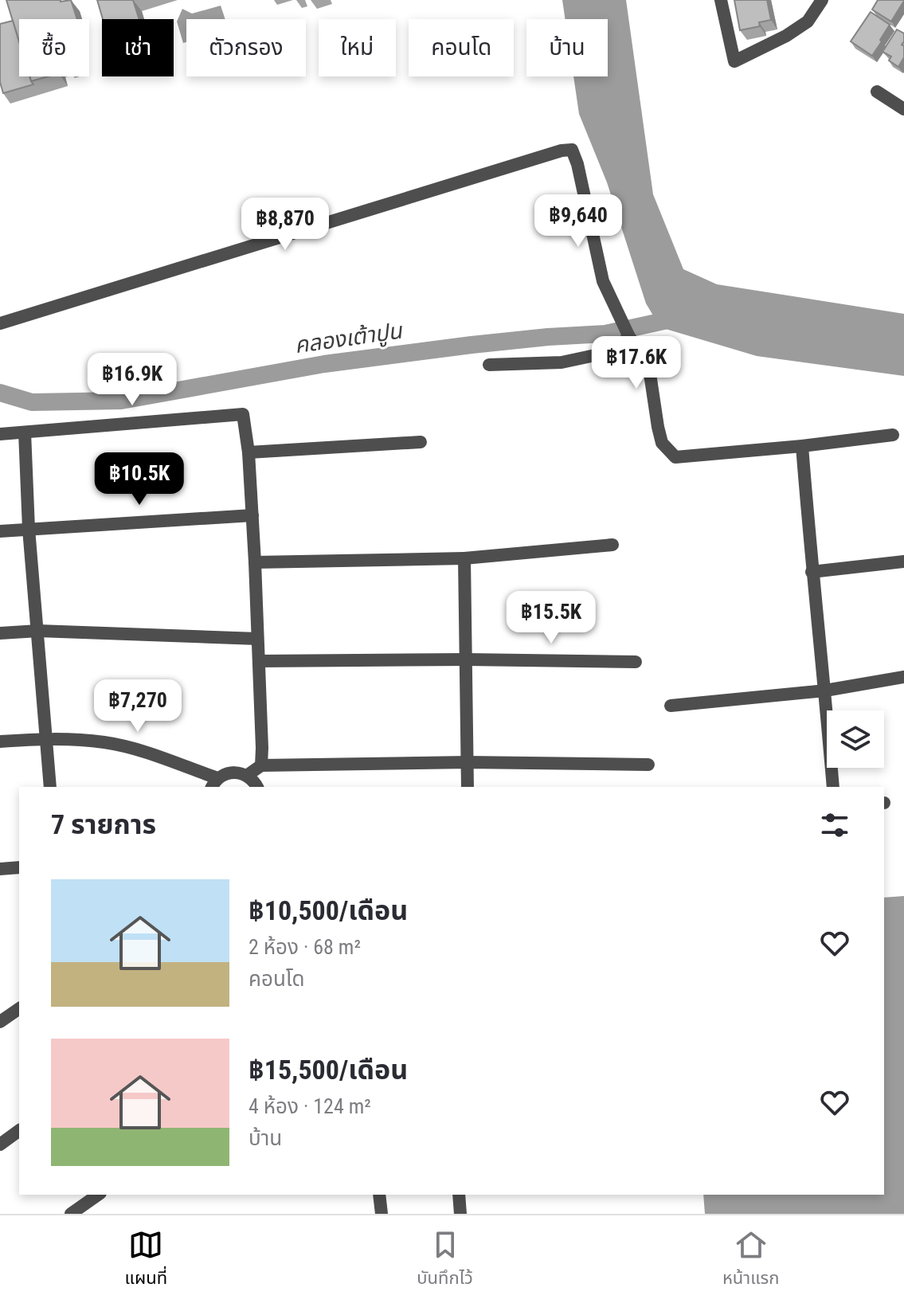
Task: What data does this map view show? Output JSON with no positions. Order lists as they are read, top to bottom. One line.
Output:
{"water":["คลองเต้าปูน"],"page":{"chip":["ซื้อ","เช่า","ตัวกรอง","ใหม่","คอนโด","บ้าน"],"price":["฿9,640","฿8,870","฿17.6K","฿16.9K","฿10.5K","฿15.5K","฿7,270"],"heading":"7 รายการ","list":[{"name":"฿10,500/เดือน","note":"2 ห้อง · 68 m² · คอนโด"},{"name":"฿15,500/เดือน","note":"4 ห้อง · 124 m² · บ้าน"}],"tabs":["แผนที่","บันทึกไว้","หน้าแรก"]}}
